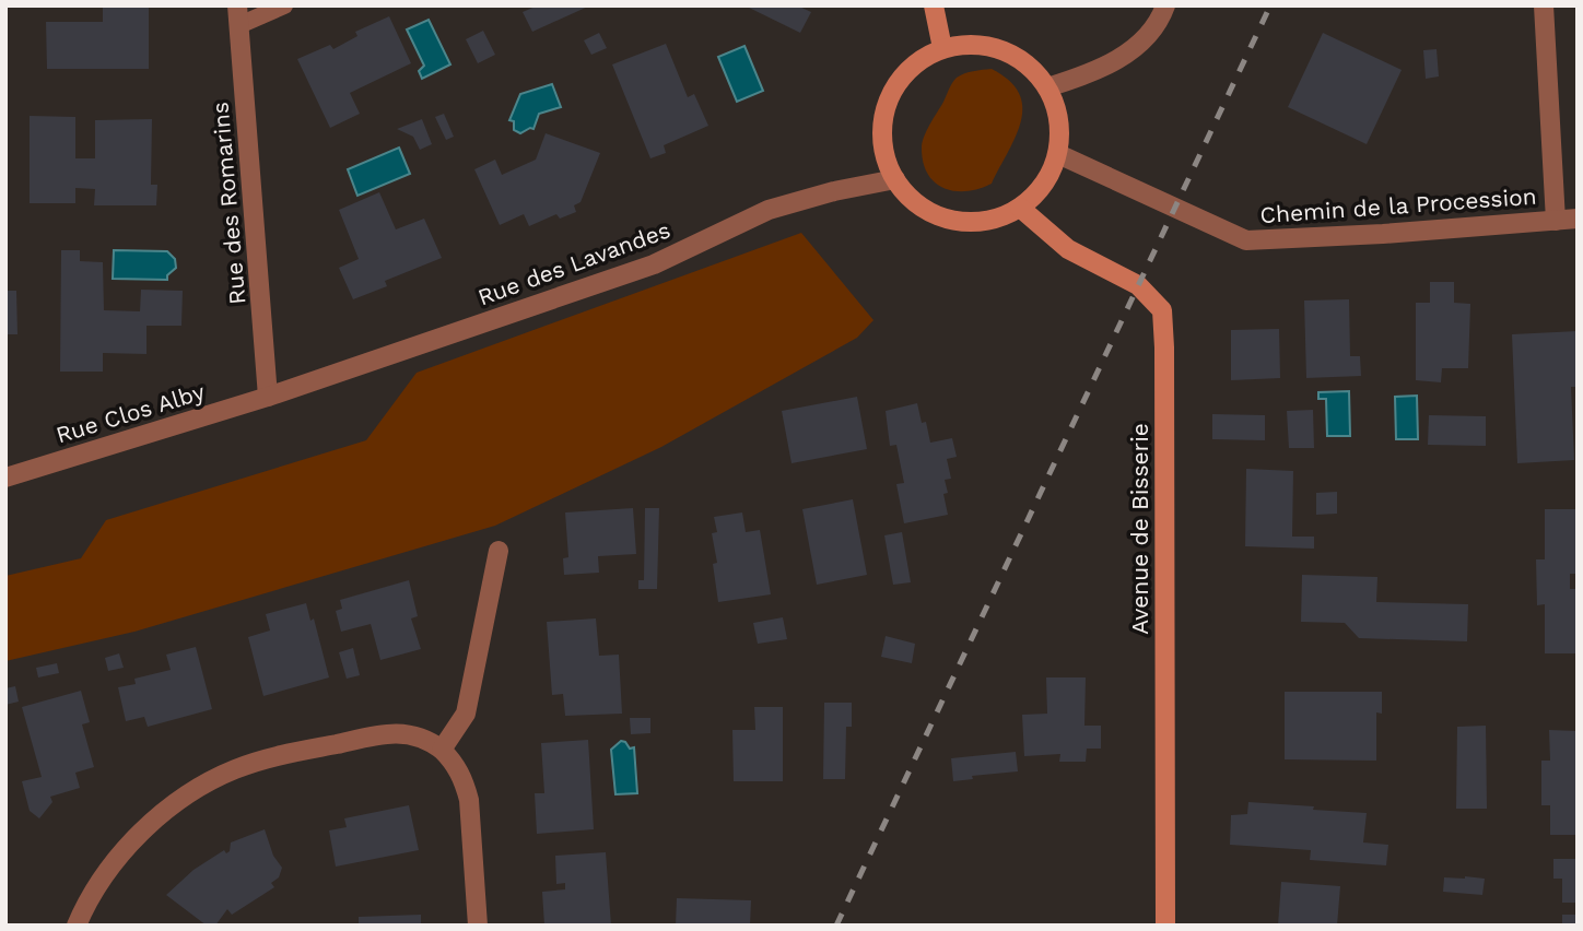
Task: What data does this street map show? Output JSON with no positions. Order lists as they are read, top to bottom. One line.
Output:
{"streets":{"street":["Rue des Romarins","Chemin de la Procession","Rue des Lavandes","Rue Clos Alby","Avenue de Bisserie"]},"crossings":[["Rue des Romarins","Rue des Lavandes"],["Rue des Romarins","Rue Clos Alby"],["Chemin de la Procession","Rue des Lavandes"],["Chemin de la Procession","Avenue de Bisserie"],["Rue des Lavandes","Rue Clos Alby"],["Rue des Lavandes","Avenue de Bisserie"]]}
